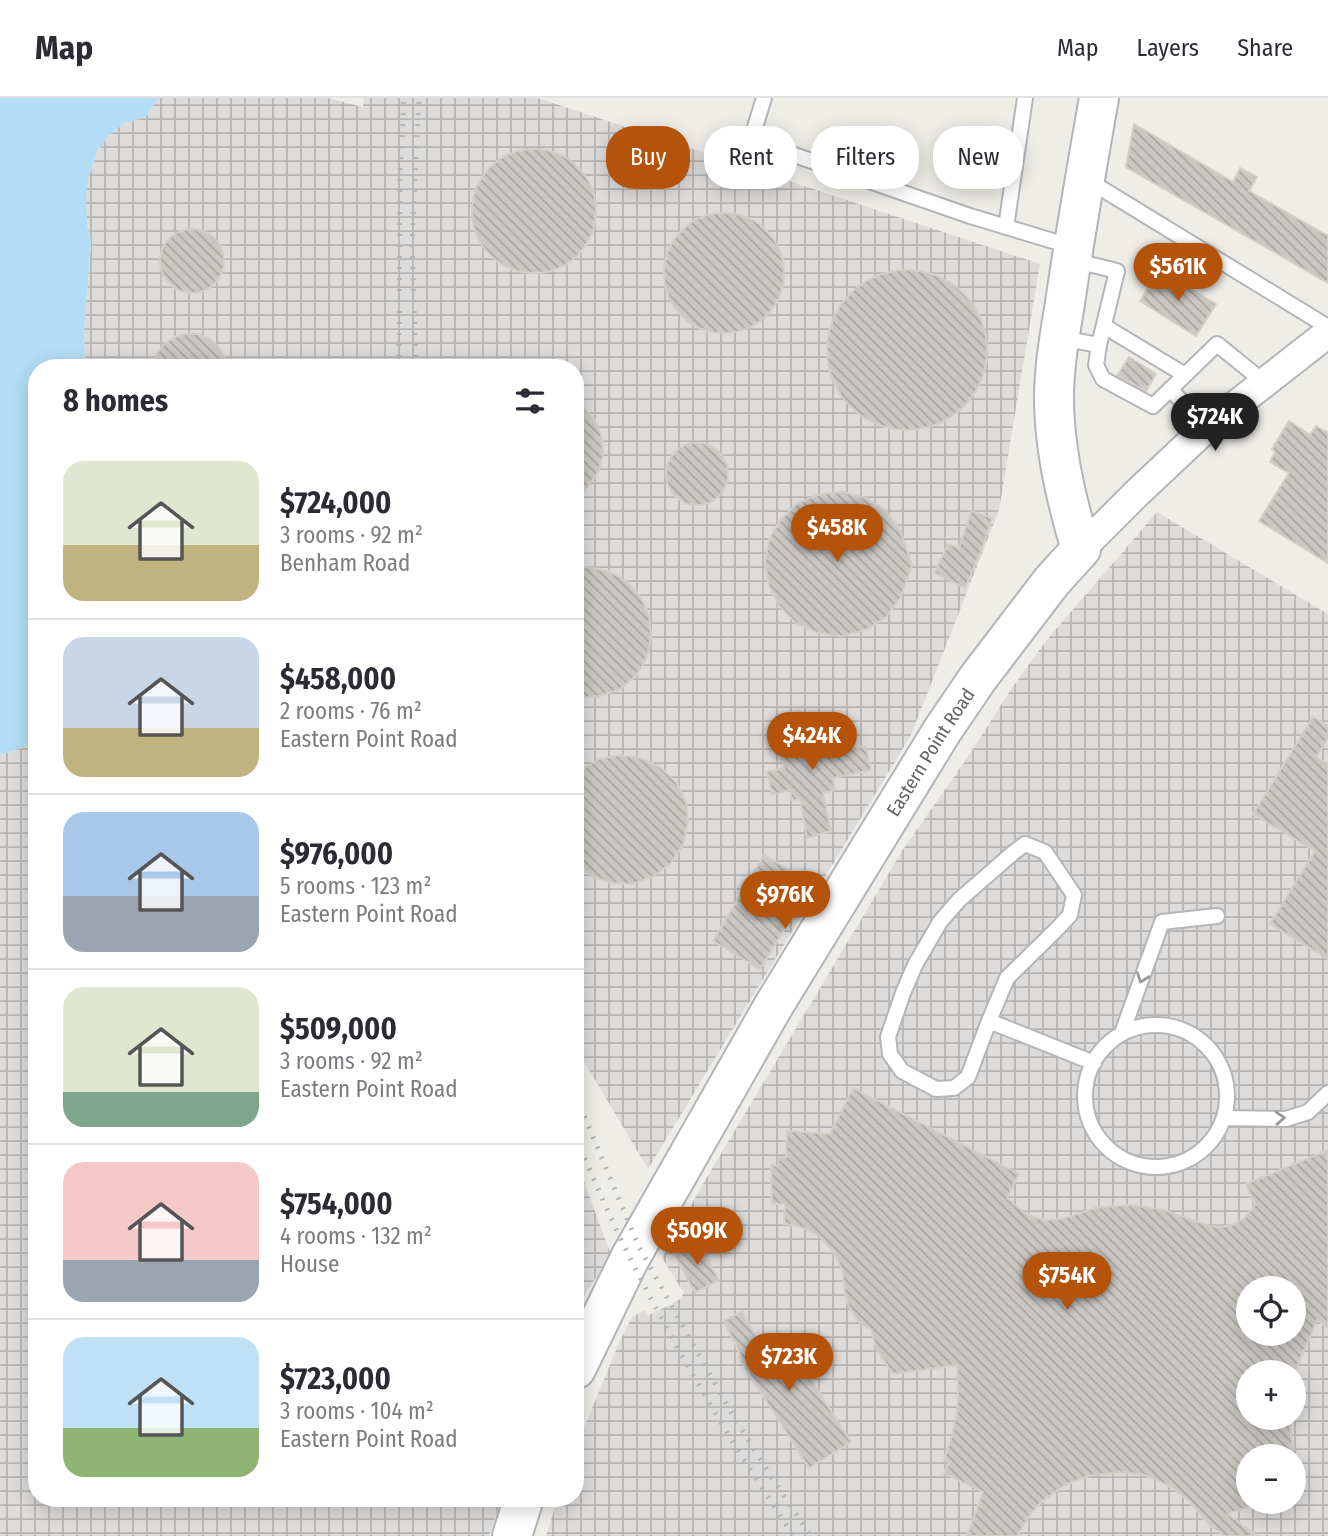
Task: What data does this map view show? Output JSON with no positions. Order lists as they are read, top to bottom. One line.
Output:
{"streets":{"main road":["Eastern Point Road"]},"page":{"header":"Map","nav":["Map","Layers","Share"],"chip":["Buy","Rent","Filters","New"],"price":["$561K","$724K","$458K","$424K","$976K","$509K","$754K","$723K"],"heading":"8 homes","list":[{"name":"$724,000","note":"3 rooms · 92 m² · Benham Road"},{"name":"$458,000","note":"2 rooms · 76 m² · Eastern Point Road"},{"name":"$976,000","note":"5 rooms · 123 m² · Eastern Point Road"},{"name":"$509,000","note":"3 rooms · 92 m² · Eastern Point Road"},{"name":"$754,000","note":"4 rooms · 132 m² · House"},{"name":"$723,000","note":"3 rooms · 104 m² · Eastern Point Road"}],"map_buttons":["+","−"]}}
